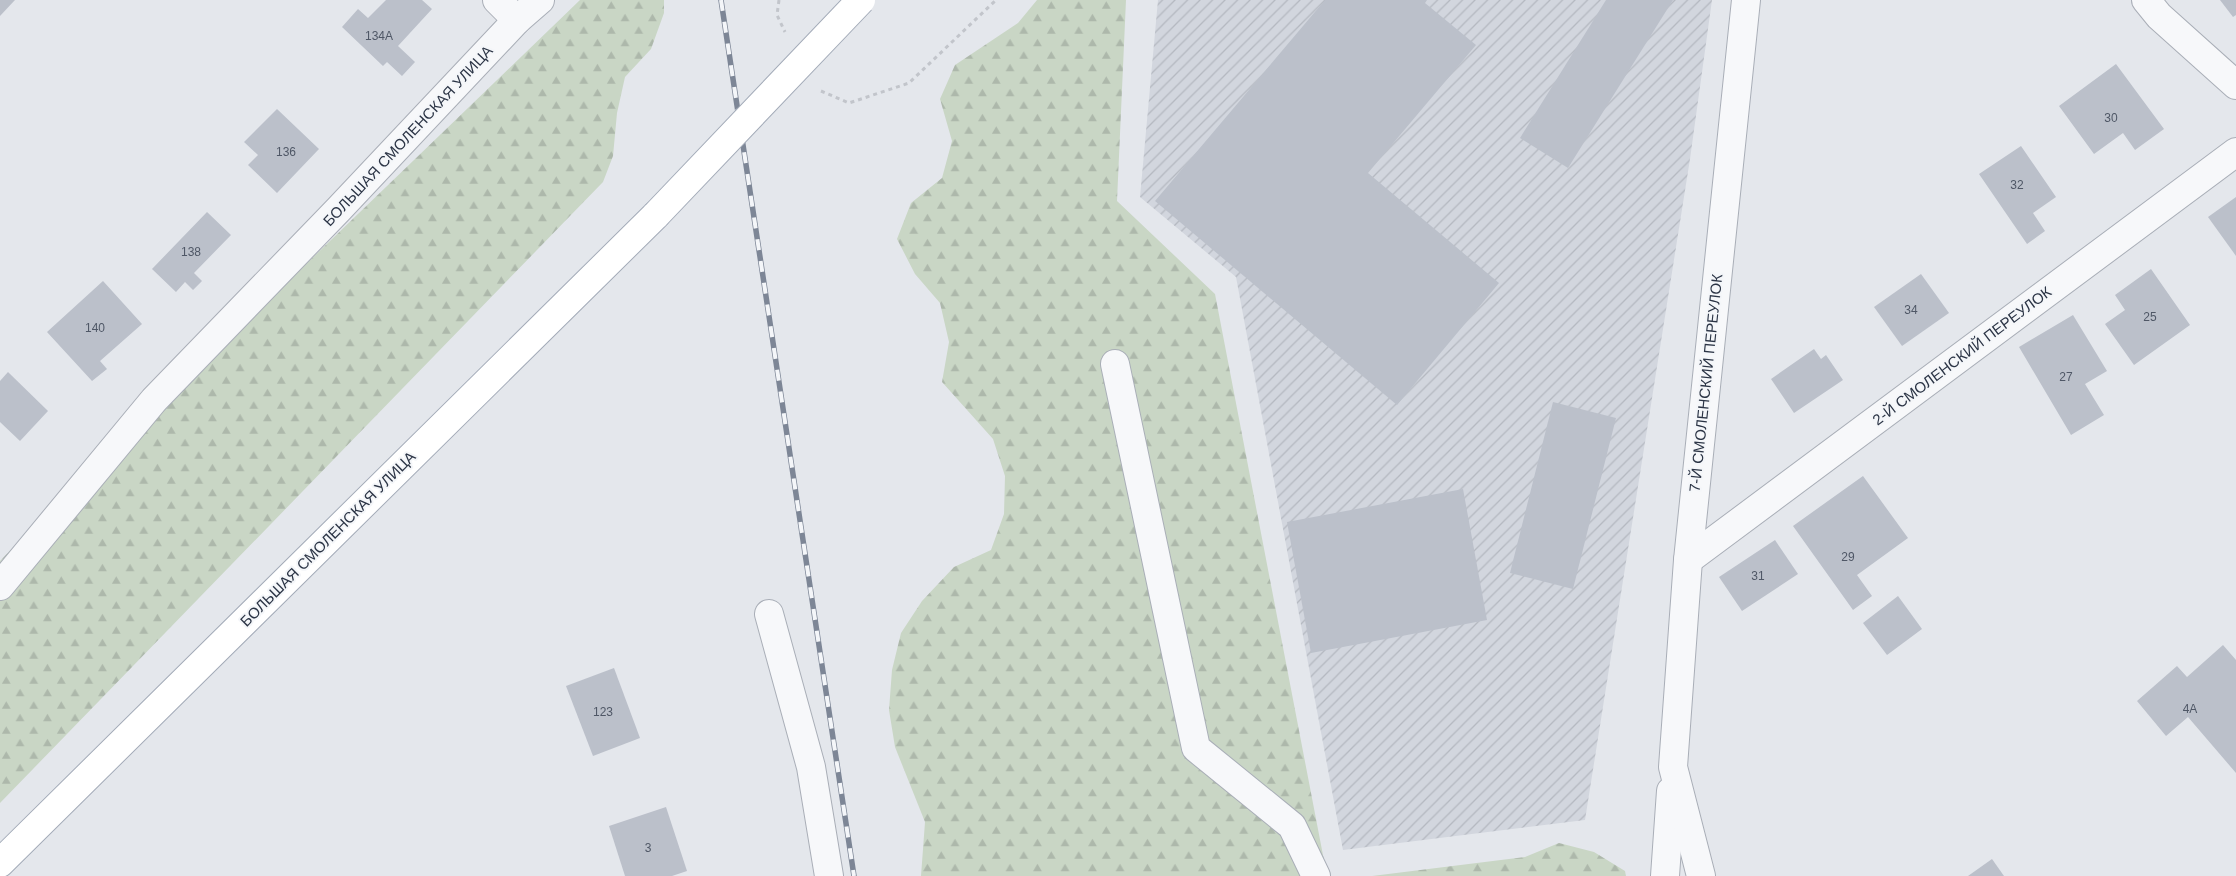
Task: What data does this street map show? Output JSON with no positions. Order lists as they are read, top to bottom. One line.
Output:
{"streets":{"main road":["БОЛЬШАЯ СМОЛЕНСКАЯ УЛИЦА"],"street":["2-Й СМОЛЕНСКИЙ ПЕРЕУЛОК","7-Й СМОЛЕНСКИЙ ПЕРЕУЛОК"]},"crossings":[["2-Й СМОЛЕНСКИЙ ПЕРЕУЛОК","7-Й СМОЛЕНСКИЙ ПЕРЕУЛОК"]],"house_numbers":["134А","30","136","32","138","34","25","140","27","29","31","4А","123","3"]}
